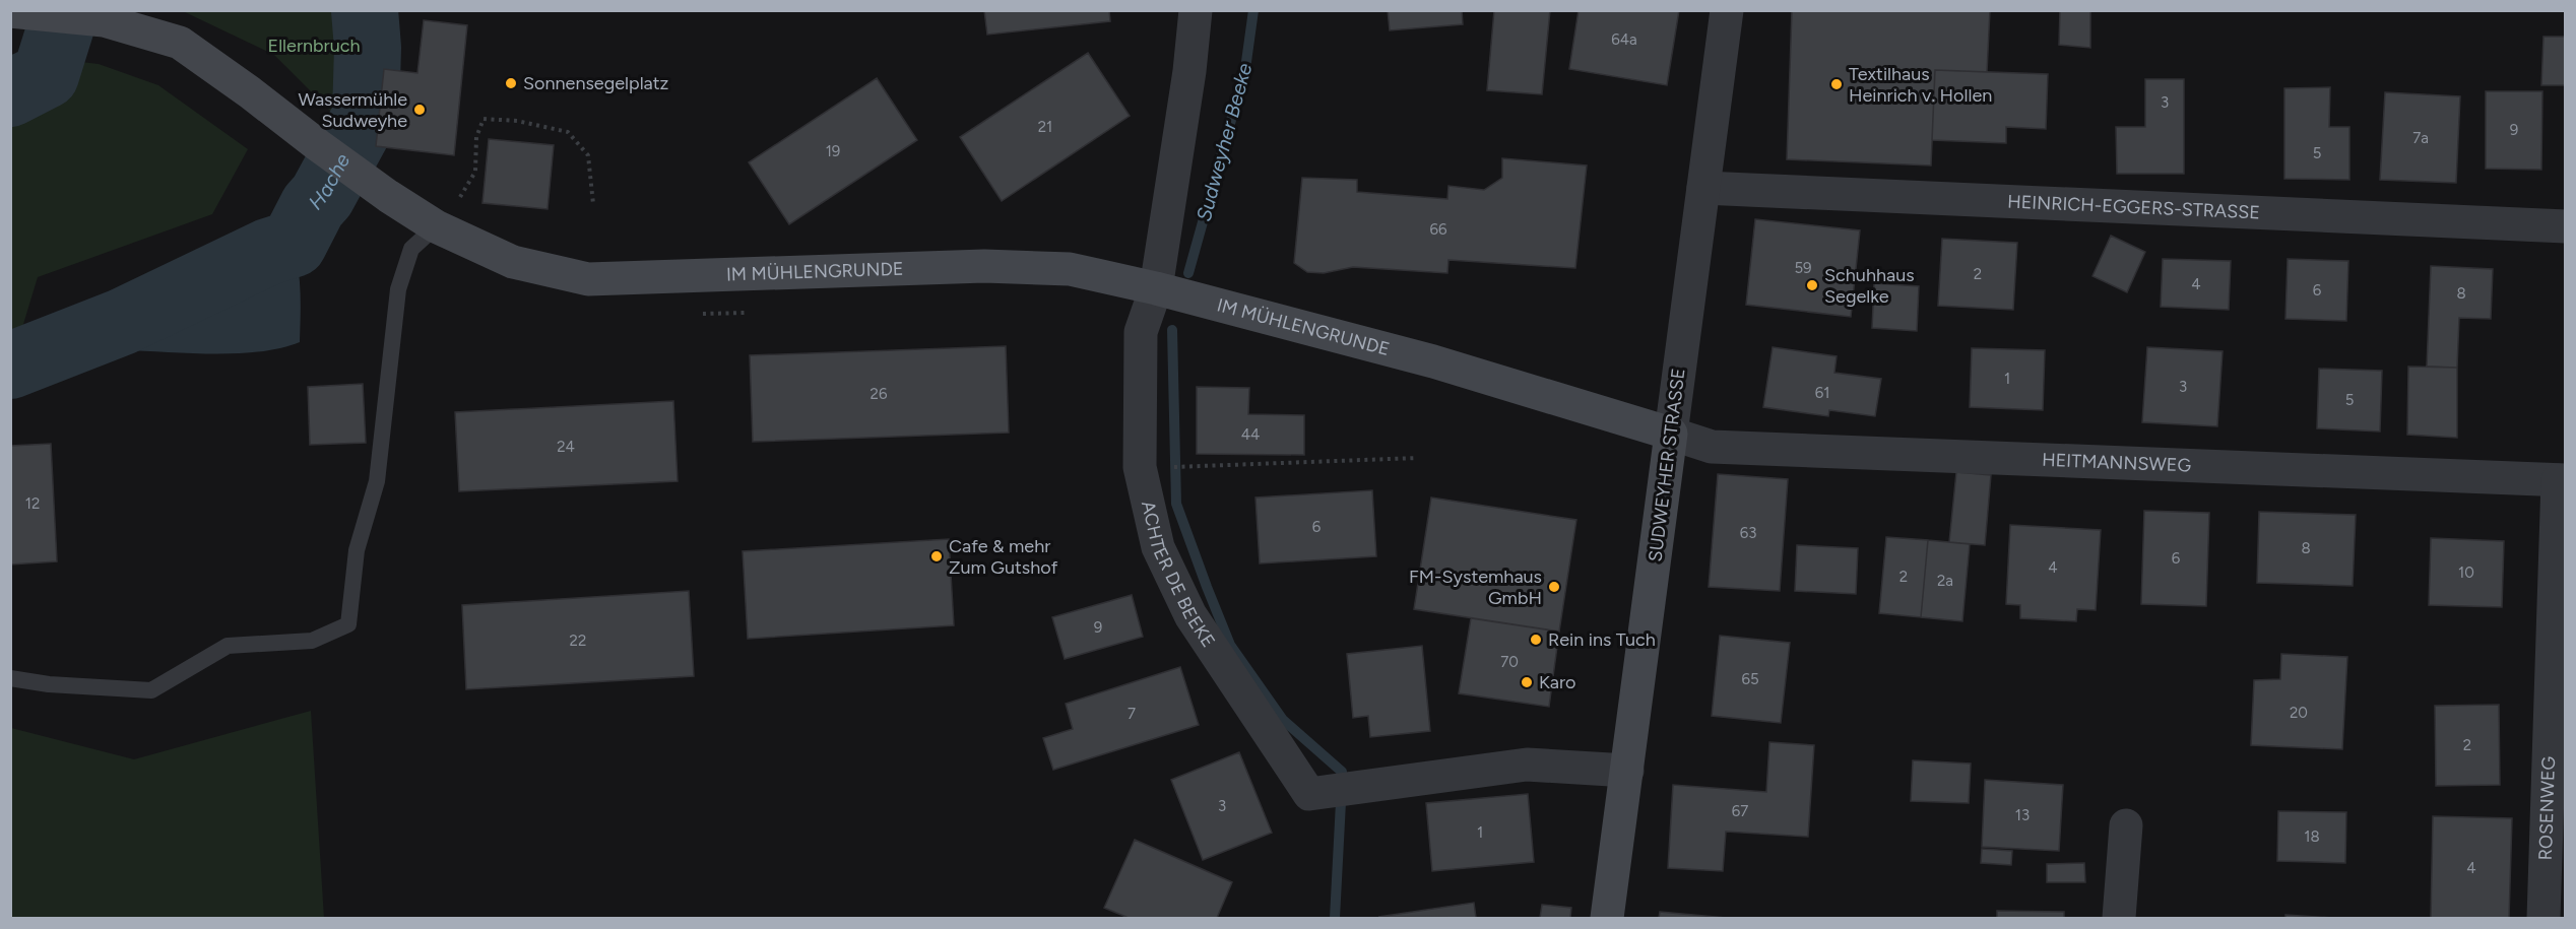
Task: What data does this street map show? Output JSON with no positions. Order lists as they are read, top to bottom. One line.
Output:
{"streets":{"main road":["IM MÜHLENGRUNDE","SUDWEYHER STRASSE"],"street":["HEINRICH-EGGERS-STRASSE","HEITMANNSWEG","ACHTER DE BEEKE","ROSENWEG"]},"crossings":[["HEINRICH-EGGERS-STRASSE","SUDWEYHER STRASSE"],["IM MÜHLENGRUNDE","HEITMANNSWEG"],["IM MÜHLENGRUNDE","SUDWEYHER STRASSE"],["IM MÜHLENGRUNDE","ACHTER DE BEEKE"],["HEITMANNSWEG","SUDWEYHER STRASSE"],["HEITMANNSWEG","ROSENWEG"],["SUDWEYHER STRASSE","ACHTER DE BEEKE"]],"water":["Sudweyher Beeke","Hache"],"parks":["Ellernbruch"],"places":["Sonnensegelplatz","Textilhaus Heinrich v. Hollen","Wassermühle Sudweyhe","Schuhhaus Segelke","Cafe & mehr Zum Gutshof","FM-Systemhaus GmbH","Rein ins Tuch","Karo"],"house_numbers":["64a","3","21","9","7a","19","5","66","59","2","4","6","8","1","3","61","26","5","44","24","12","6","63","8","6","4","10","2","2a","9","22","70","65","20","7","2","3","67","13","1","18","4"]}
